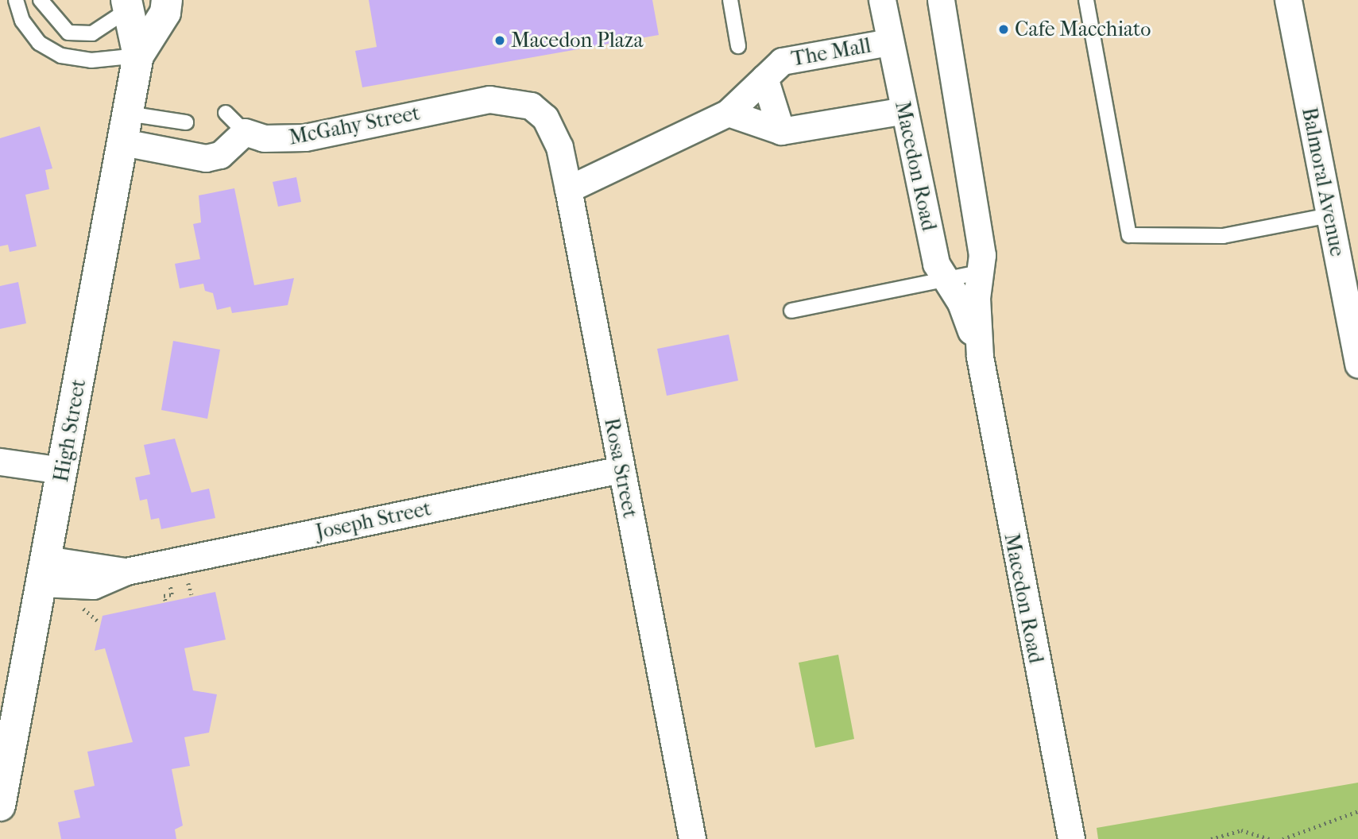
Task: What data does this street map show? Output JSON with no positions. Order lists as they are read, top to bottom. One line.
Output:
{"streets":{"main road":["High Street"],"street":["The Mall","McGahy Street","Macedon Road","Balmoral Avenue","Rosa Street","Joseph Street"]},"crossings":[["The Mall","Macedon Road"],["The Mall","Rosa Street"],["McGahy Street","Rosa Street"],["High Street","Joseph Street"],["Rosa Street","Joseph Street"]],"places":["Cafe Macchiato","Macedon Plaza"]}
